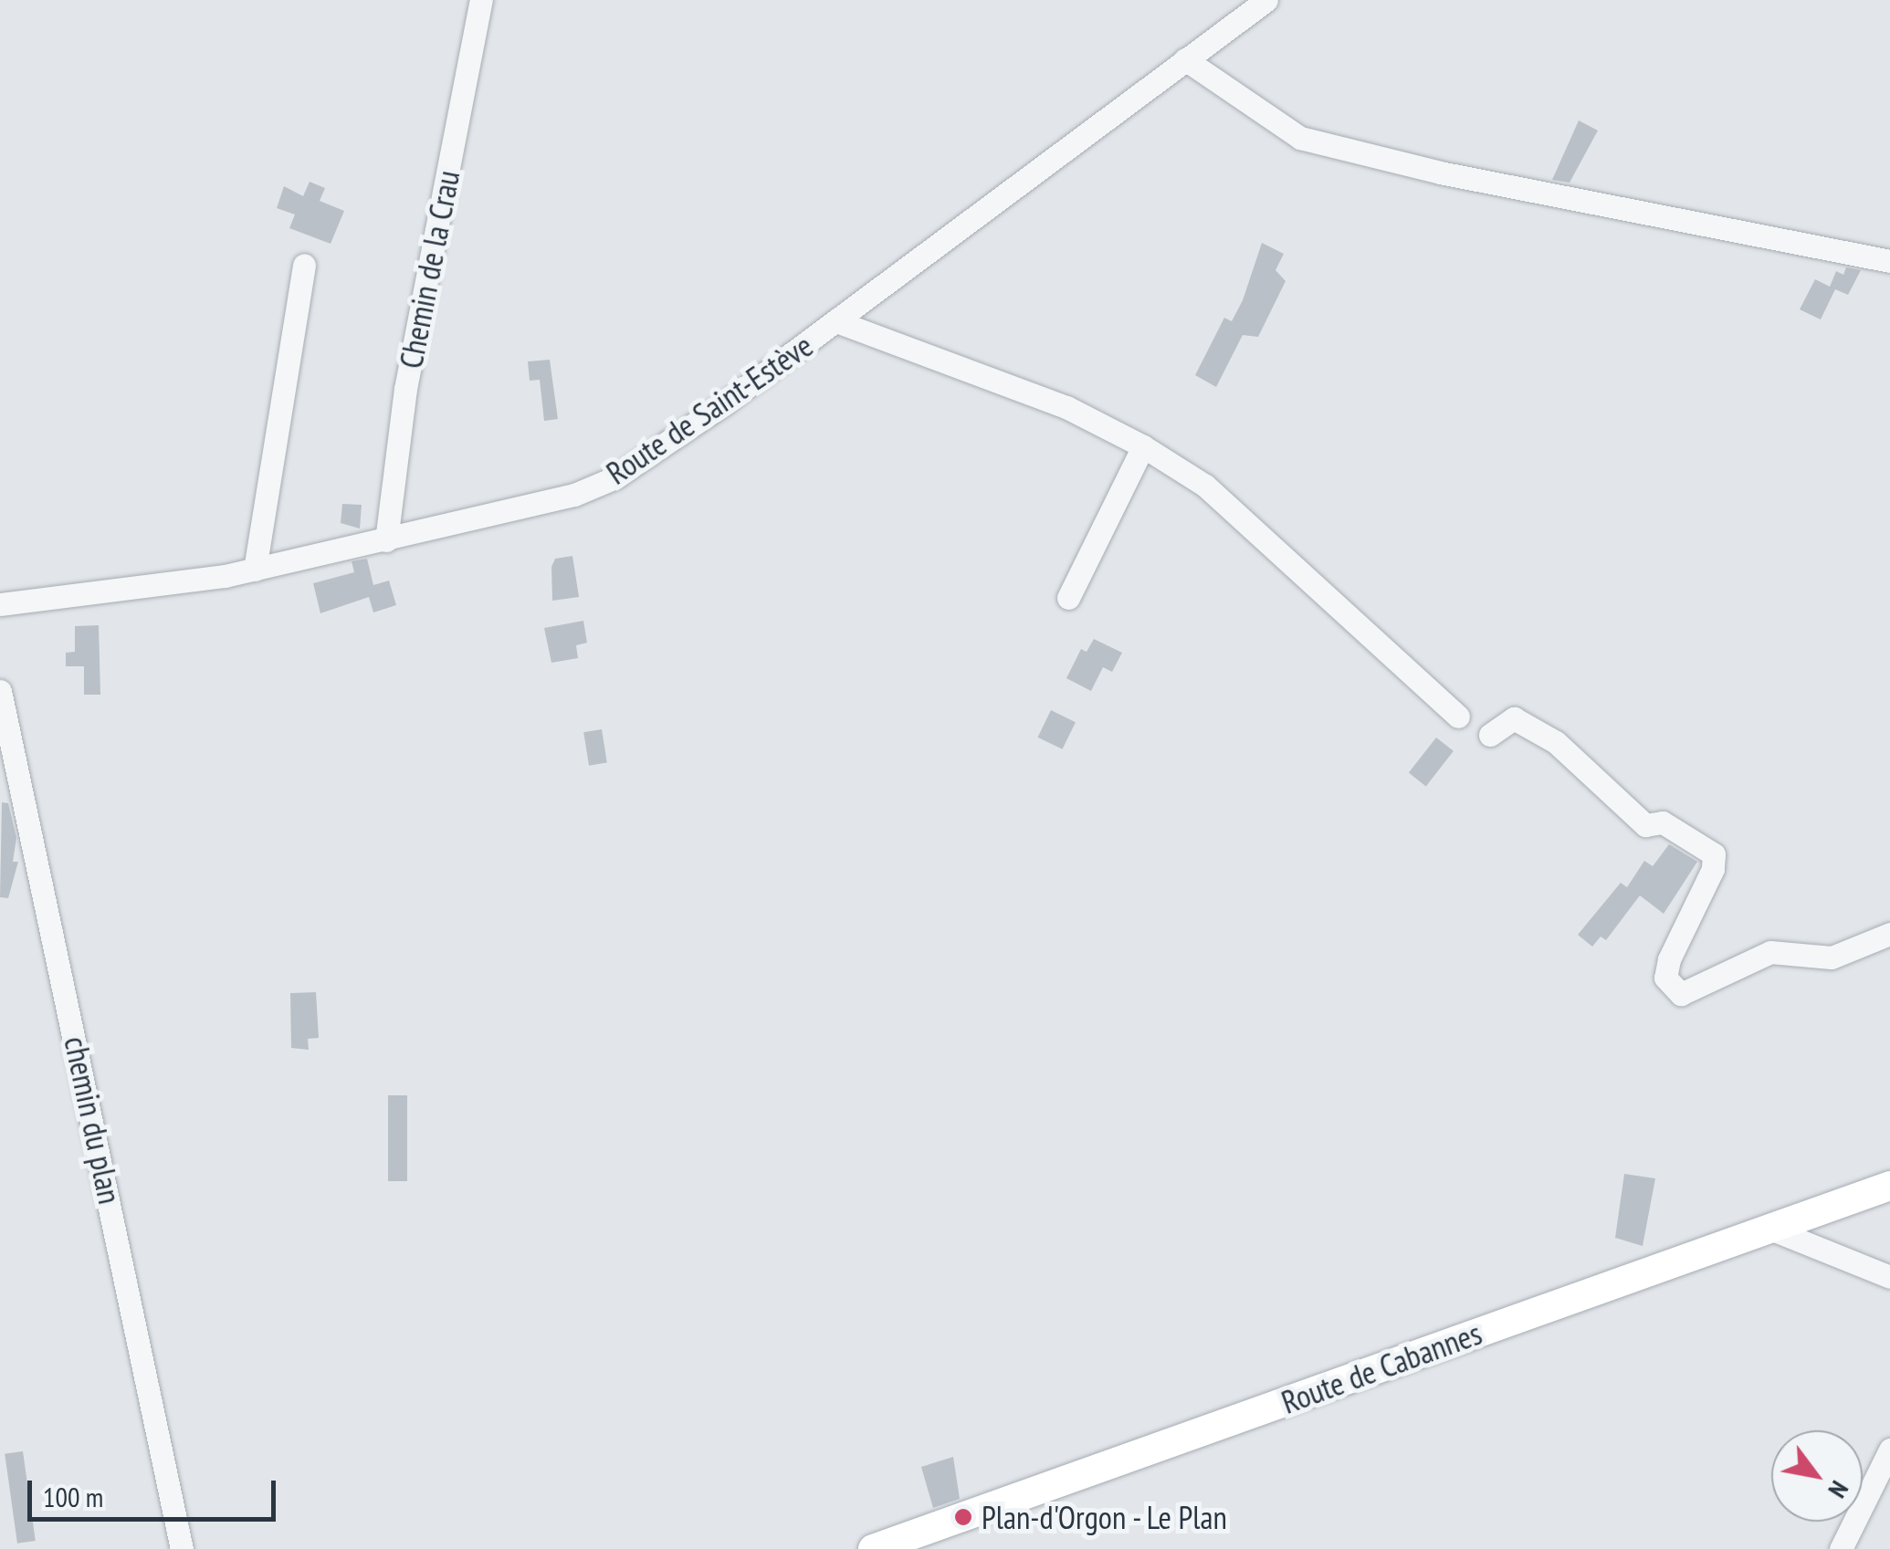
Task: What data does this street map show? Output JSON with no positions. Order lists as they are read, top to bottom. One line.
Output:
{"streets":{"main road":["Route de Cabannes"],"street":["Chemin de la Crau","Route de Saint-Estève","chemin du plan"]},"crossings":[["Chemin de la Crau","Route de Saint-Estève"]],"places":["Plan-d'Orgon - Le Plan"],"scale_bar":"100 m","north":"bottom right"}
